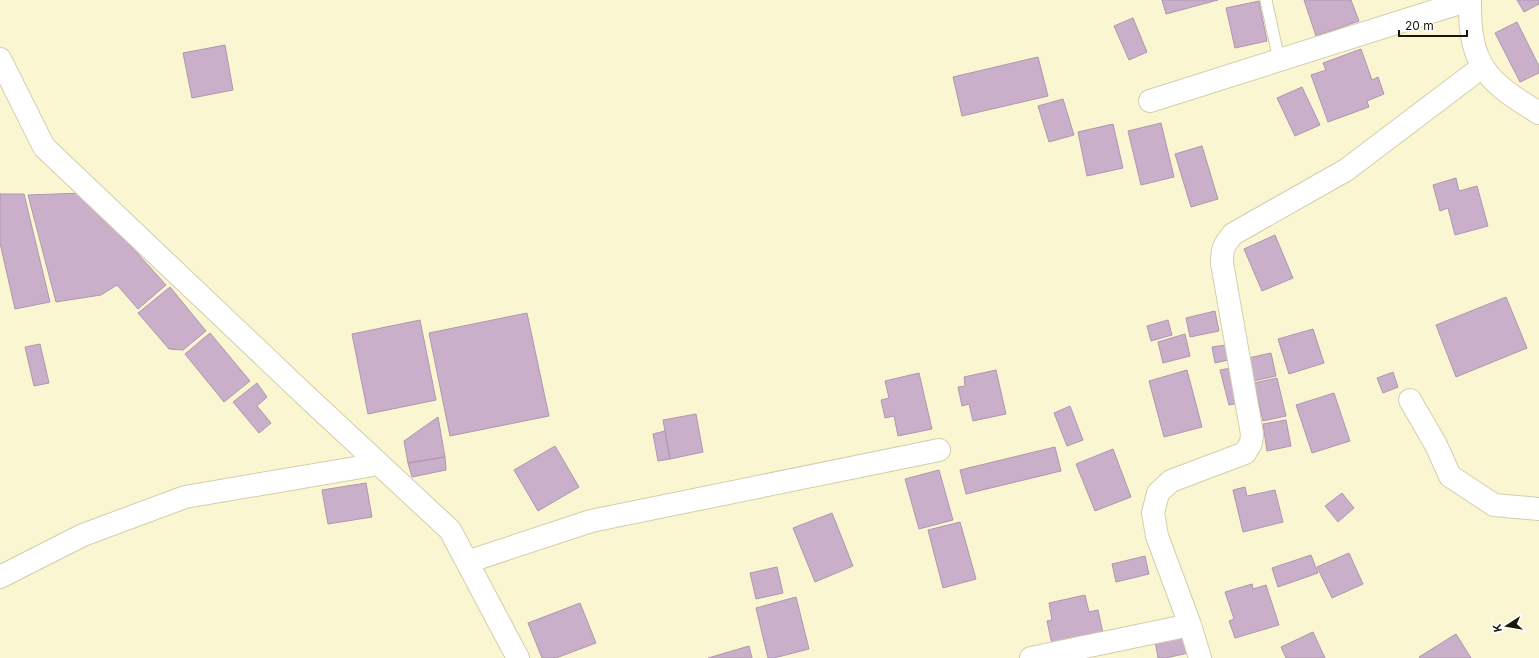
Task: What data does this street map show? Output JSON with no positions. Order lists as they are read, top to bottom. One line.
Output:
{"scale_bar":"20 m","north":"left"}
